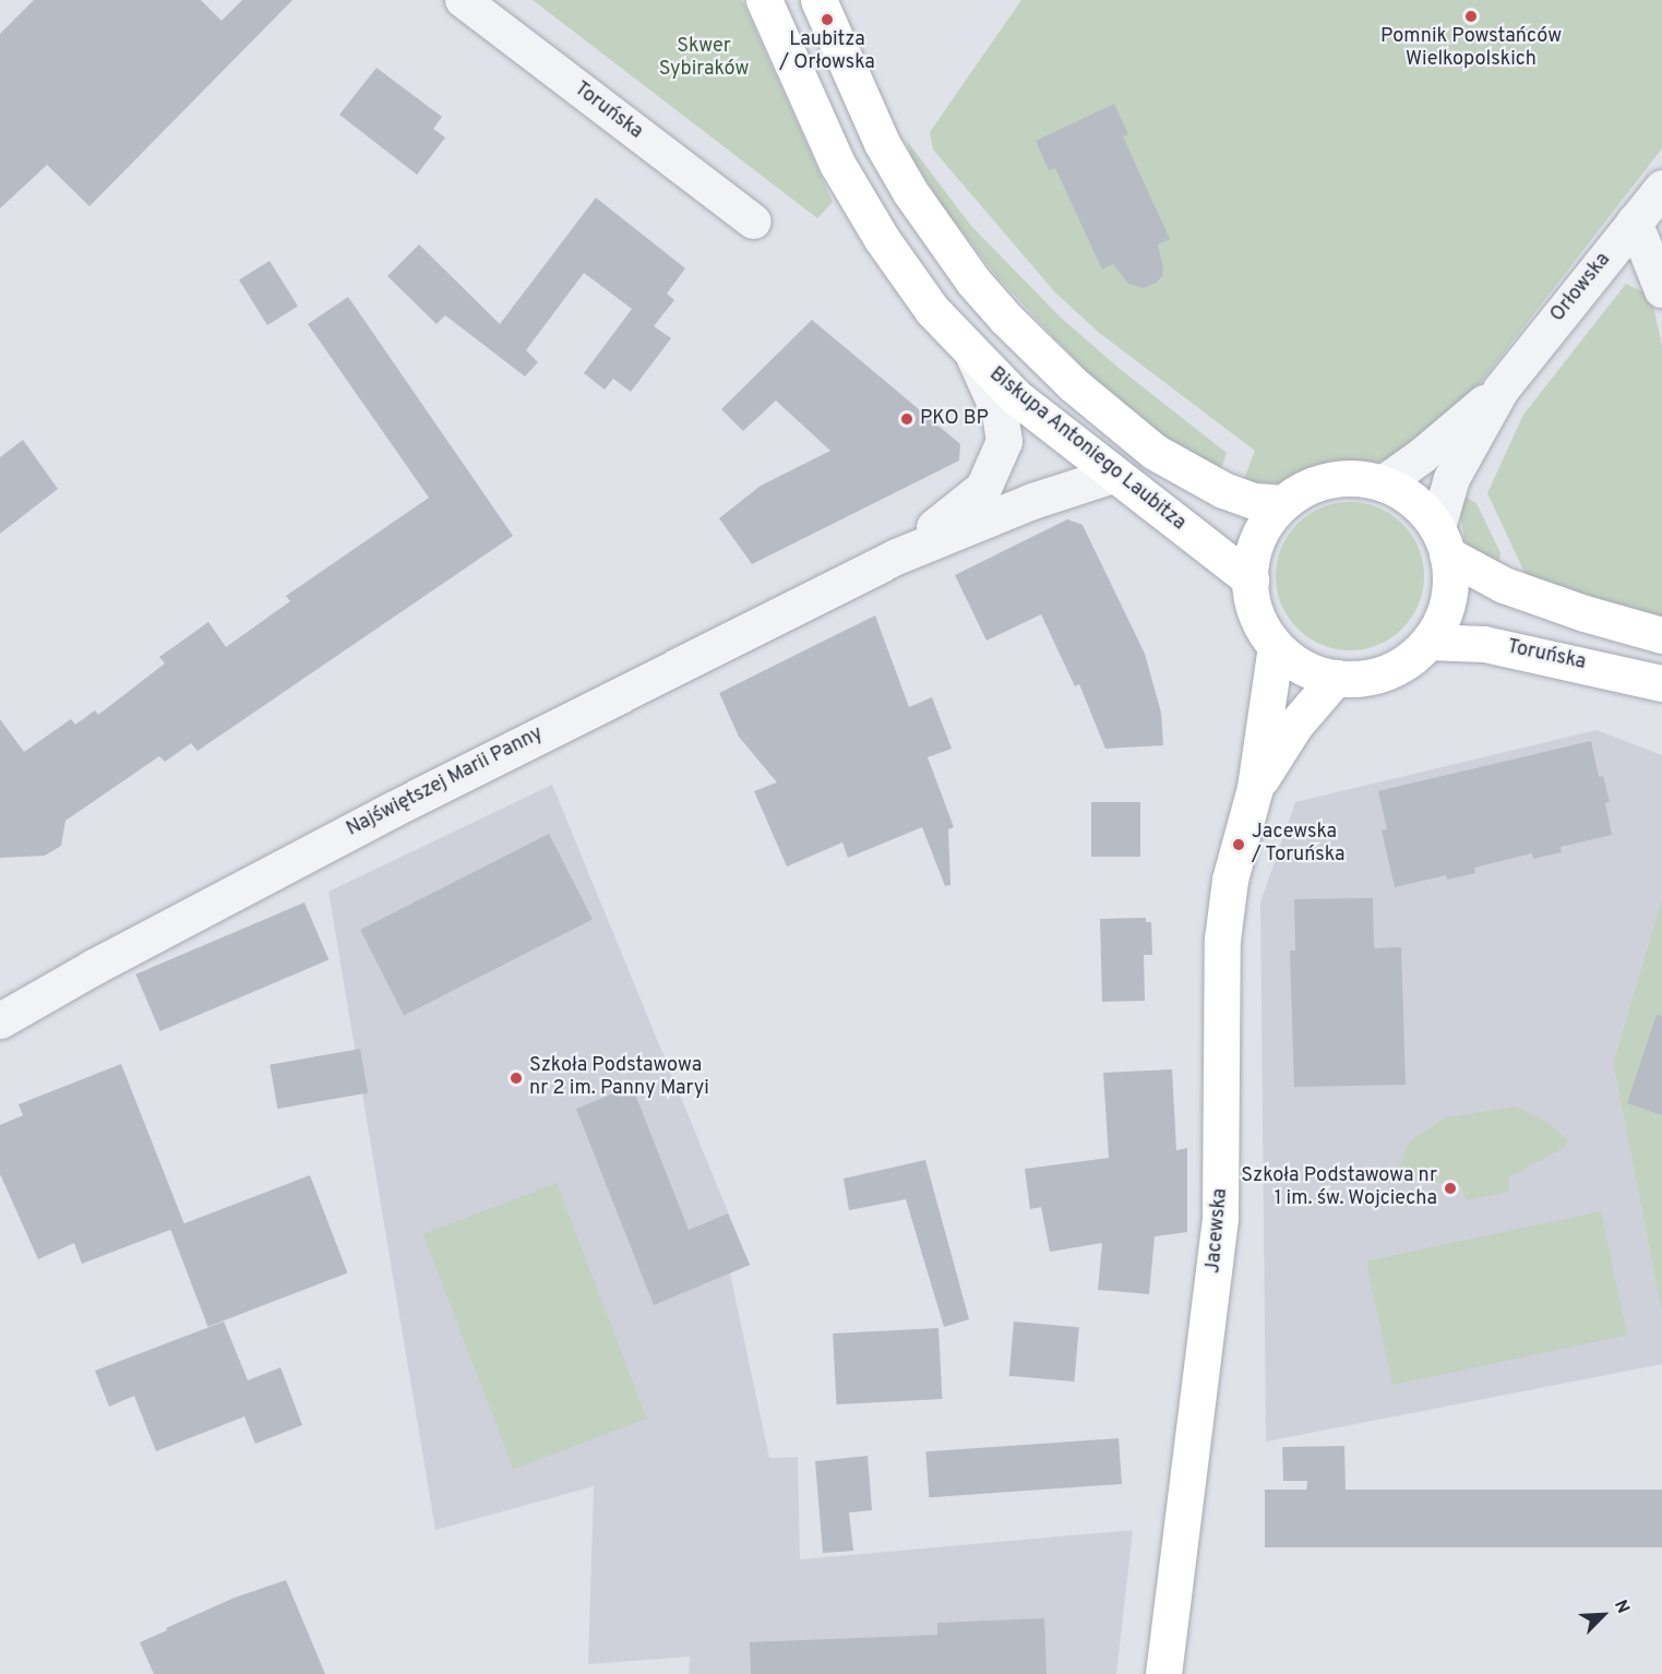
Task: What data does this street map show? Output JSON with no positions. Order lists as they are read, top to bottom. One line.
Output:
{"streets":{"main road":["Toruńska","Biskupa Antoniego Laubitza","Jacewska"],"street":["Orłowska","Najświętszej Marii Panny"]},"crossings":[["Toruńska","Orłowska"],["Toruńska","Biskupa Antoniego Laubitza"],["Toruńska","Jacewska"],["Orłowska","Biskupa Antoniego Laubitza"],["Orłowska","Jacewska"],["Biskupa Antoniego Laubitza","Najświętszej Marii Panny"],["Biskupa Antoniego Laubitza","Jacewska"]],"parks":["Skwer Sybiraków"],"places":["Pomnik Powstańców Wielkopolskich","Laubitza / Orłowska","PKO BP","Jacewska / Toruńska","Szkoła Podstawowa nr 2 im. Panny Maryi","Szkoła Podstawowa nr 1 im. św. Wojciecha"],"north":"top right"}
